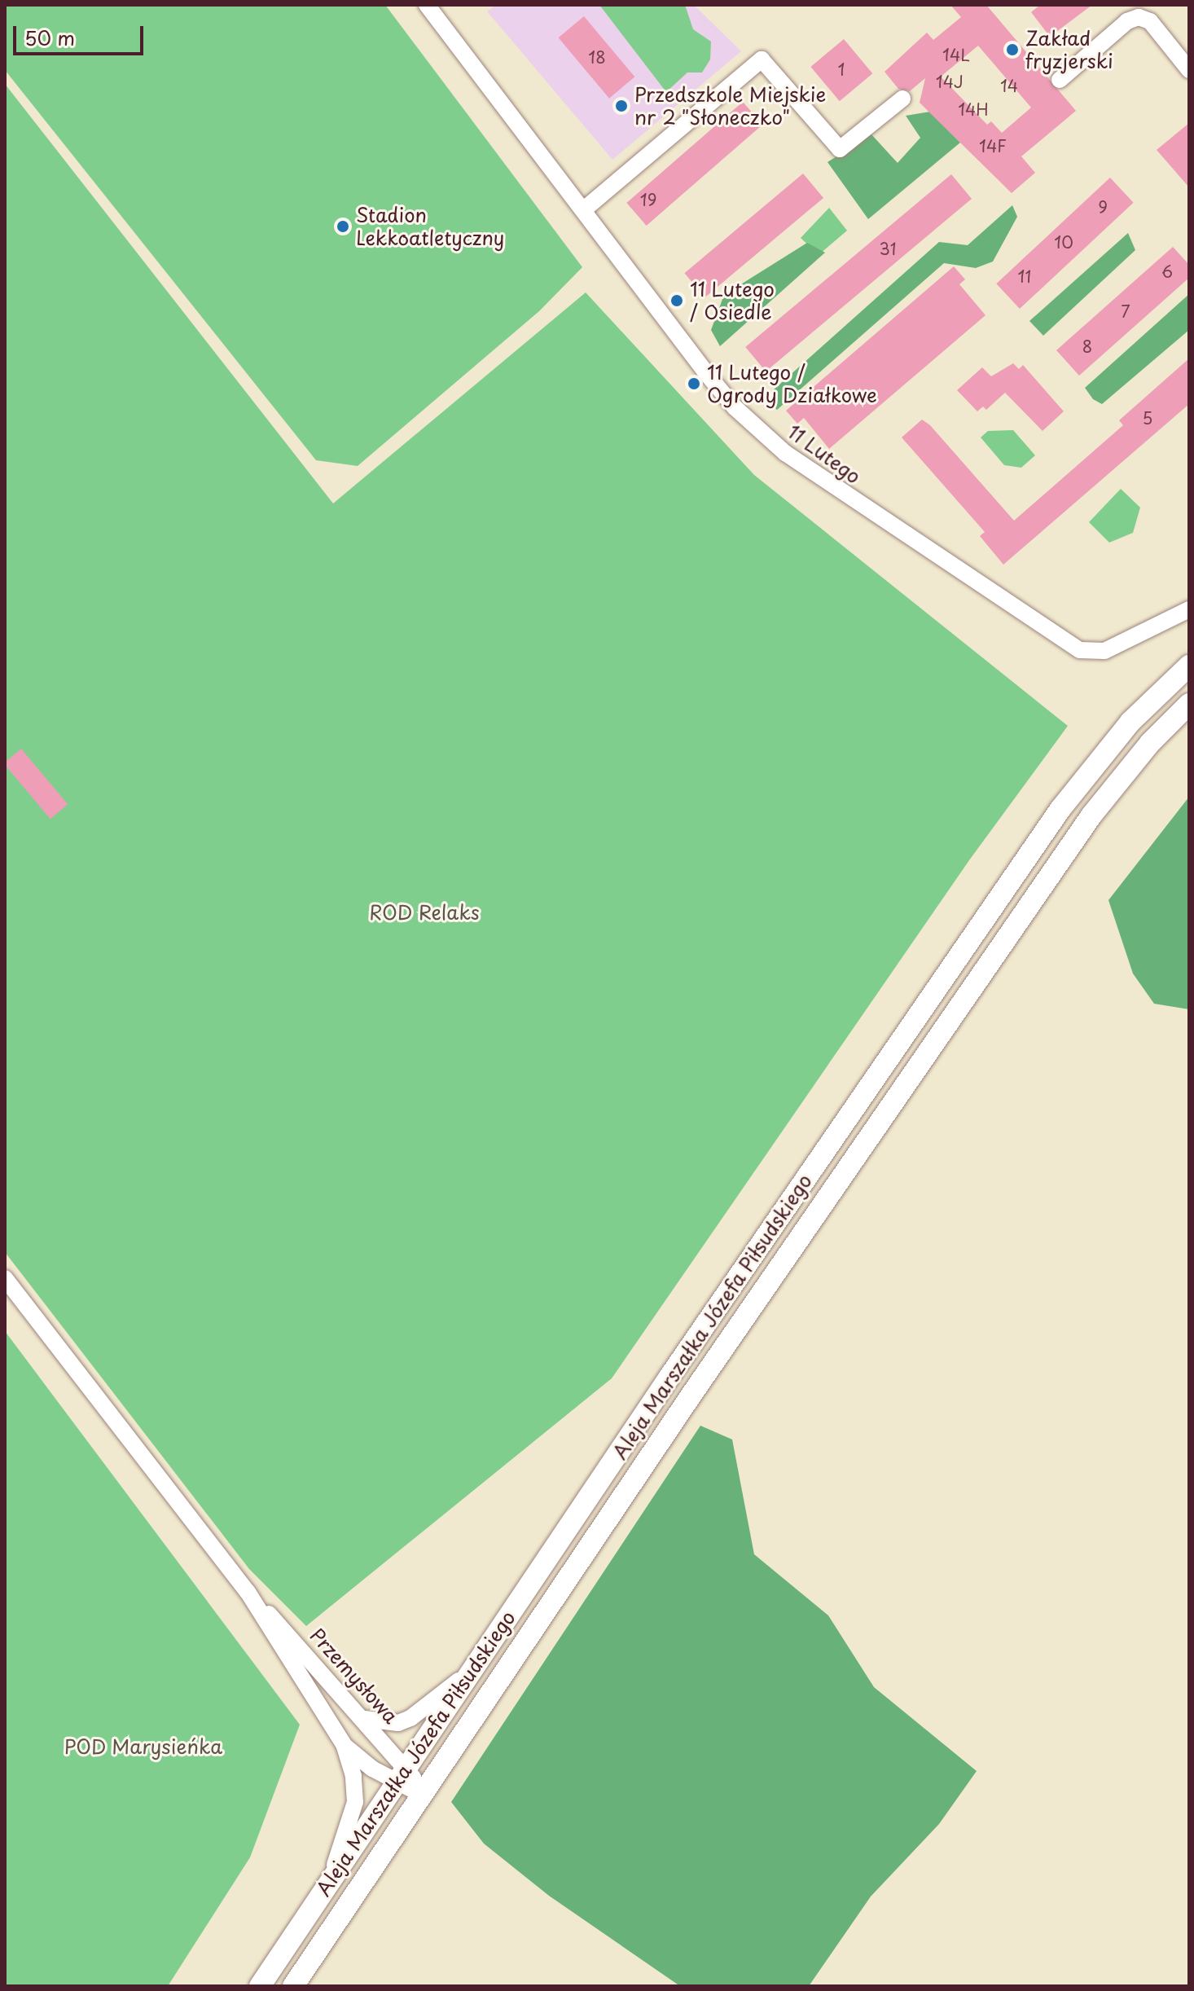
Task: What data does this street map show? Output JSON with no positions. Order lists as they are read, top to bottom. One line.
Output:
{"streets":{"main road":["Aleja Marszałka Józefa Piłsudskiego"],"street":["11 Lutego","Przemysłowa"]},"crossings":[["Aleja Marszałka Józefa Piłsudskiego","Przemysłowa"]],"parks":["ROD Relaks","POD Marysieńka"],"places":["Zakład fryzjerski","Przedszkole Miejskie nr 2 \"Słoneczko\"","Stadion Lekkoatletyczny","11 Lutego / Osiedle","11 Lutego / Ogrody Działkowe"],"house_numbers":["14L","18","1","14J","14","14H","14F","19","9","10","31","6","11","7","8","5"],"scale_bar":"50 m"}
